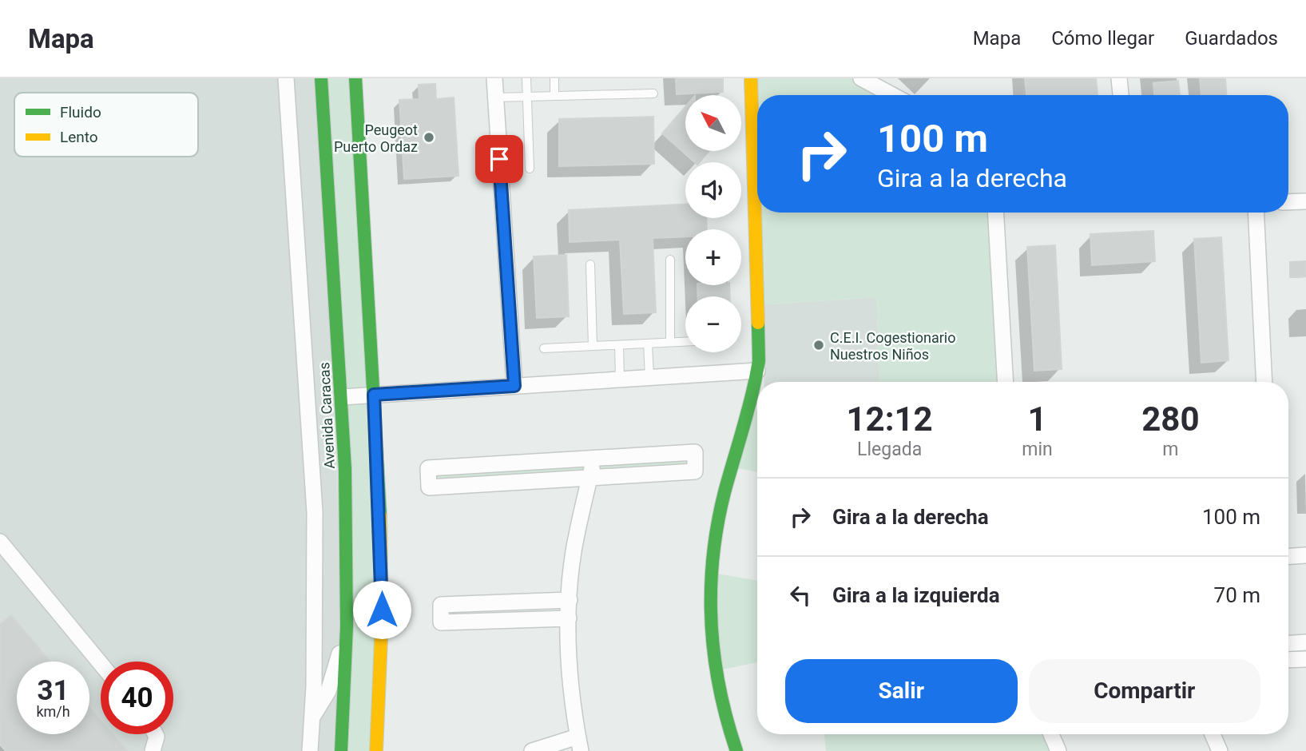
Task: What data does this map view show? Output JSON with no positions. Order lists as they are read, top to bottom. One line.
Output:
{"streets":{"street":["Avenida Caracas"]},"places":["Peugeot Puerto Ordaz","C.E.I. Cogestionario Nuestros Niños"],"legend":["Fluido","Lento"],"north":"top left","page":{"header":"Mapa","nav":["Mapa","Cómo llegar","Guardados"],"map_buttons":["+","−"],"turn":["100 m","Gira a la derecha"],"eta":["12:12","Llegada","1","min","280","m"],"list":[{"name":"Gira a la derecha","value":"100 m"},{"name":"Gira a la izquierda","value":"70 m"}],"buttons":["Salir","Compartir"],"speed":"31 km/h","limit":"40"}}
